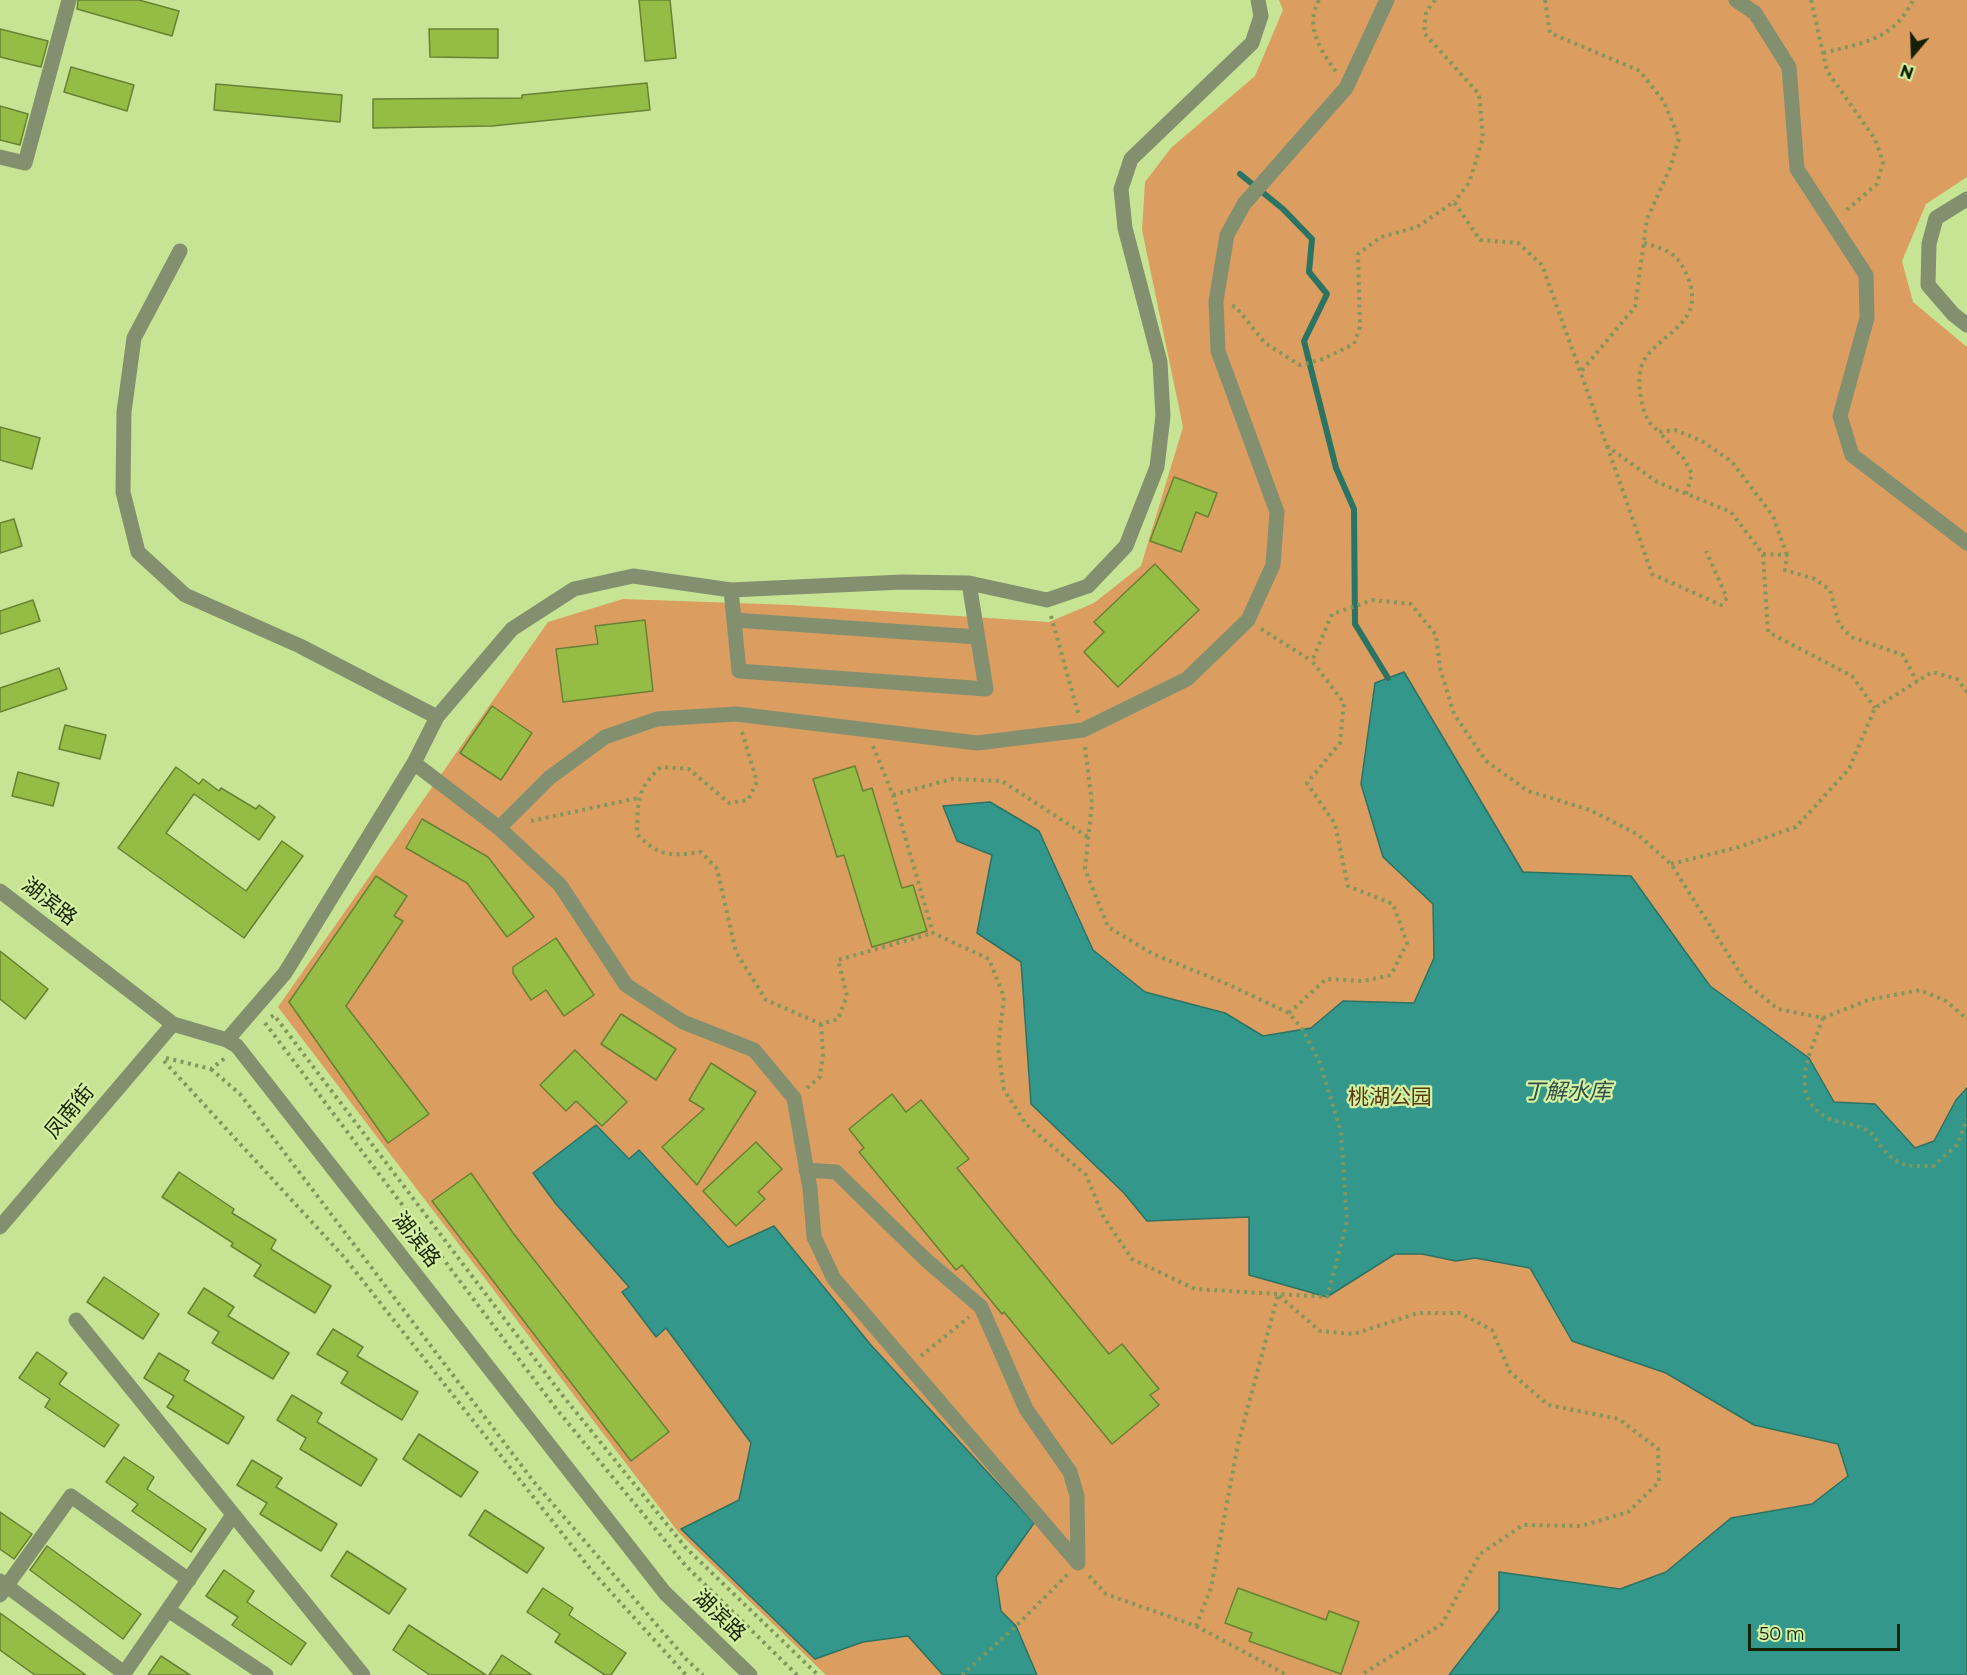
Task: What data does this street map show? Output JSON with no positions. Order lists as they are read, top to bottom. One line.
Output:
{"streets":{"street":["湖滨路","凤南街"]},"crossings":[["湖滨路","凤南街"]],"water":["丁解水库"],"parks":["桃湖公园"],"scale_bar":"50 m","north":"bottom"}
